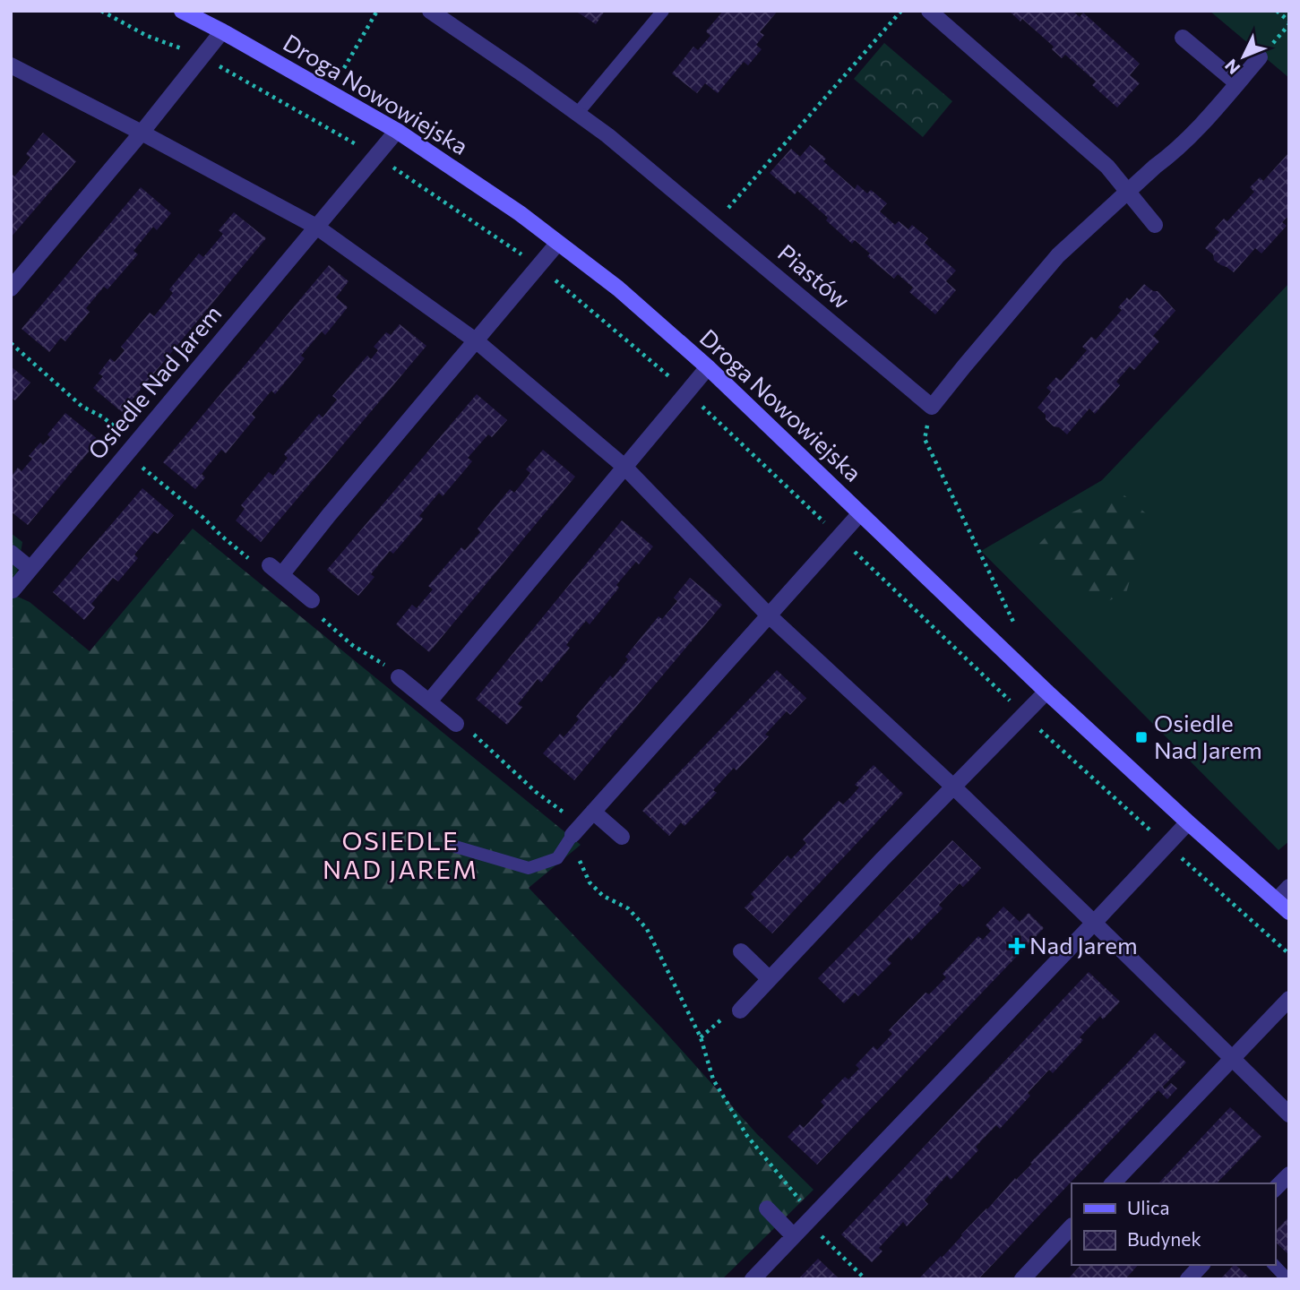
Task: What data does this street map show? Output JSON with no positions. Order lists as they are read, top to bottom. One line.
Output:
{"streets":{"street":["Droga Nowowiejska","Piastów","Osiedle Nad Jarem"]},"crossings":[["Droga Nowowiejska","Osiedle Nad Jarem"]],"districts":["OSIEDLE NAD JAREM"],"places":{"transit":["Osiedle Nad Jarem"],"health":["Nad Jarem"]},"legend":["Ulica","Budynek"],"north":"bottom left"}
